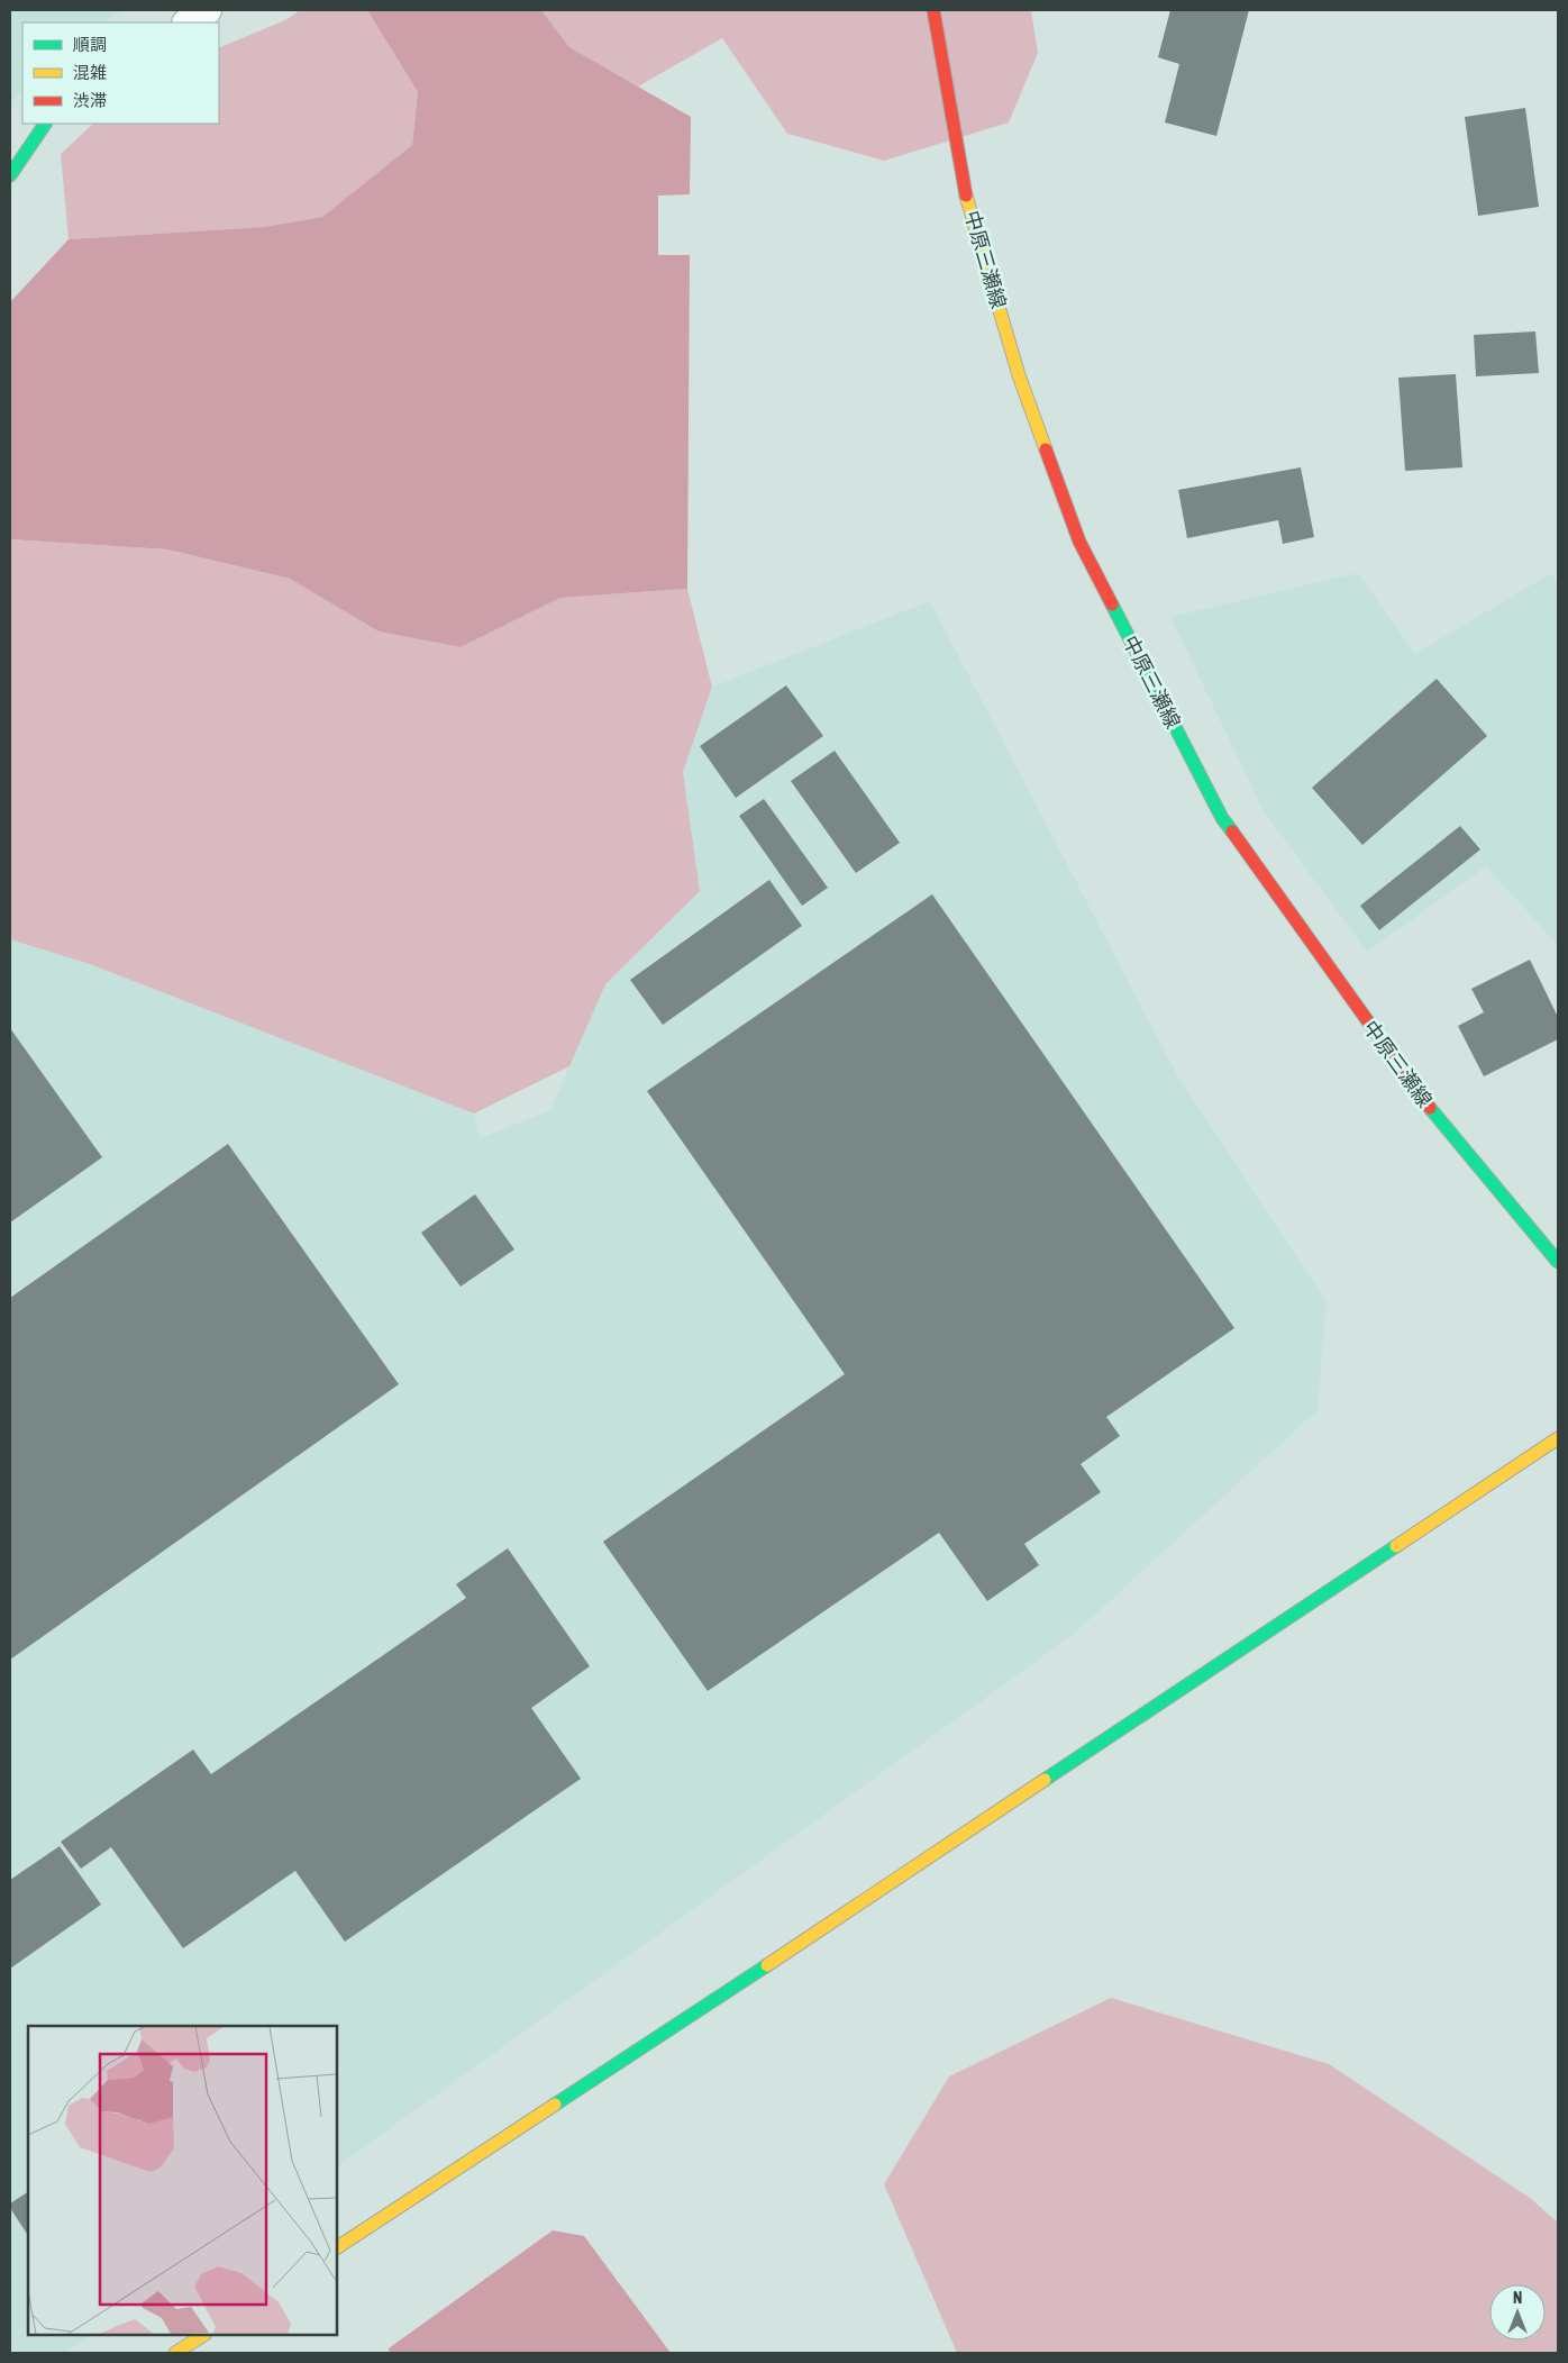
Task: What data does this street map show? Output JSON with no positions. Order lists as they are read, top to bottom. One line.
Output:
{"streets":{"street":["中原三瀬線"]},"legend":["順調","混雑","渋滞"],"north":"top"}
